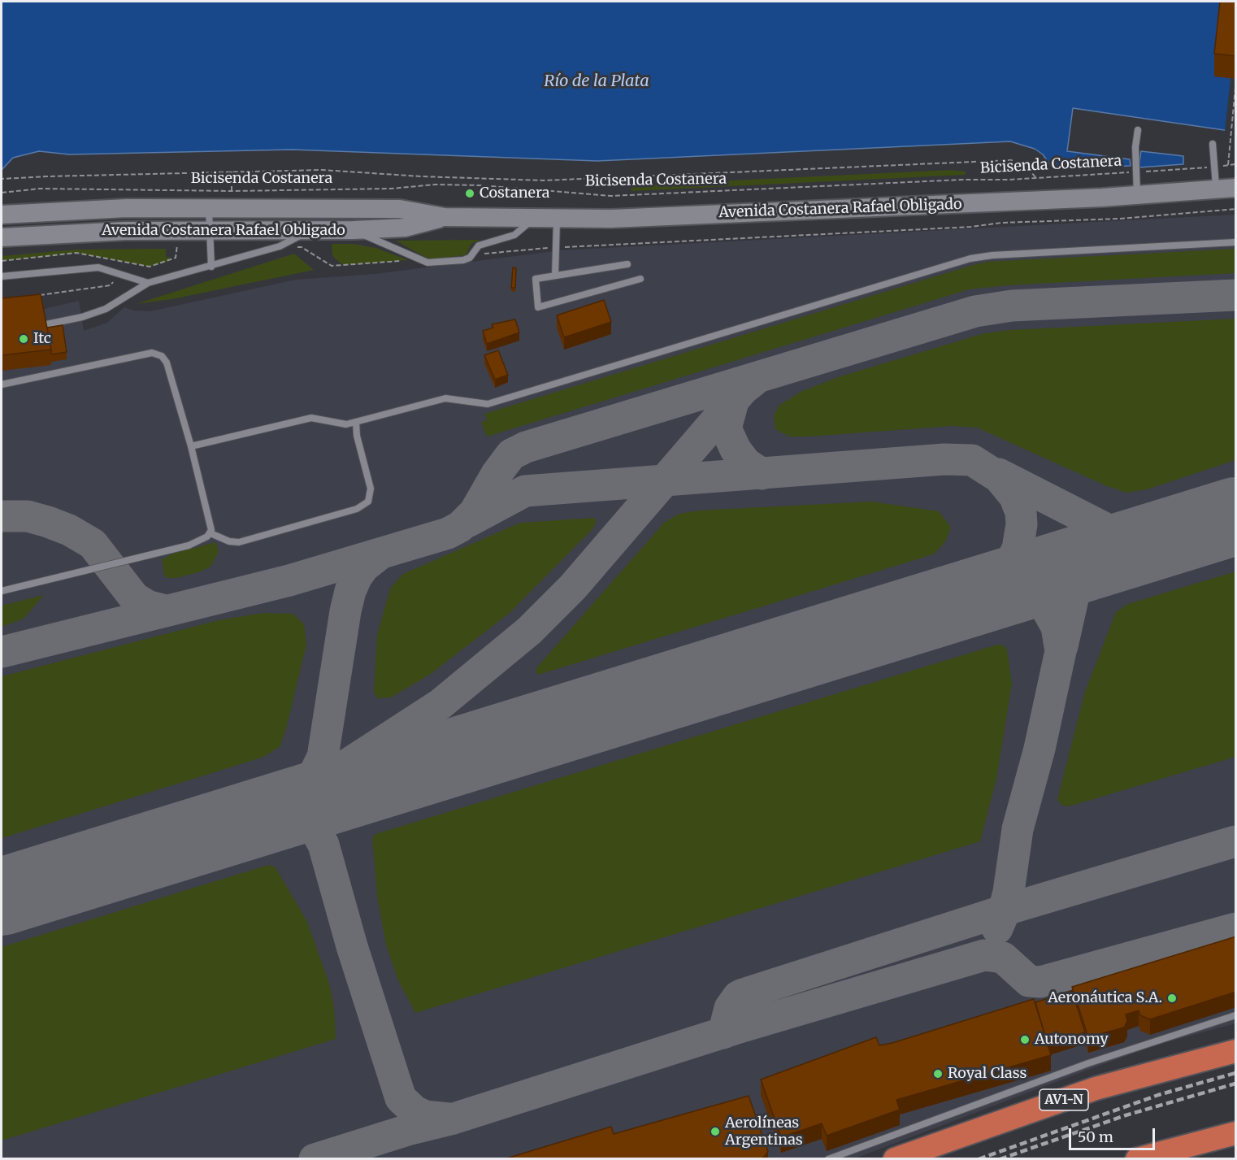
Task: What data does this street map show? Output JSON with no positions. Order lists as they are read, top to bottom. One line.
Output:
{"streets":{"highway":["AV1-N"],"main road":["Avenida Costanera Rafael Obligado"],"path":["Bicisenda Costanera"]},"water":["Río de la Plata"],"places":["Costanera","Itc","Aeronáutica S.A.","Autonomy","Royal Class","Aerolíneas Argentinas"],"scale_bar":"50 m"}
